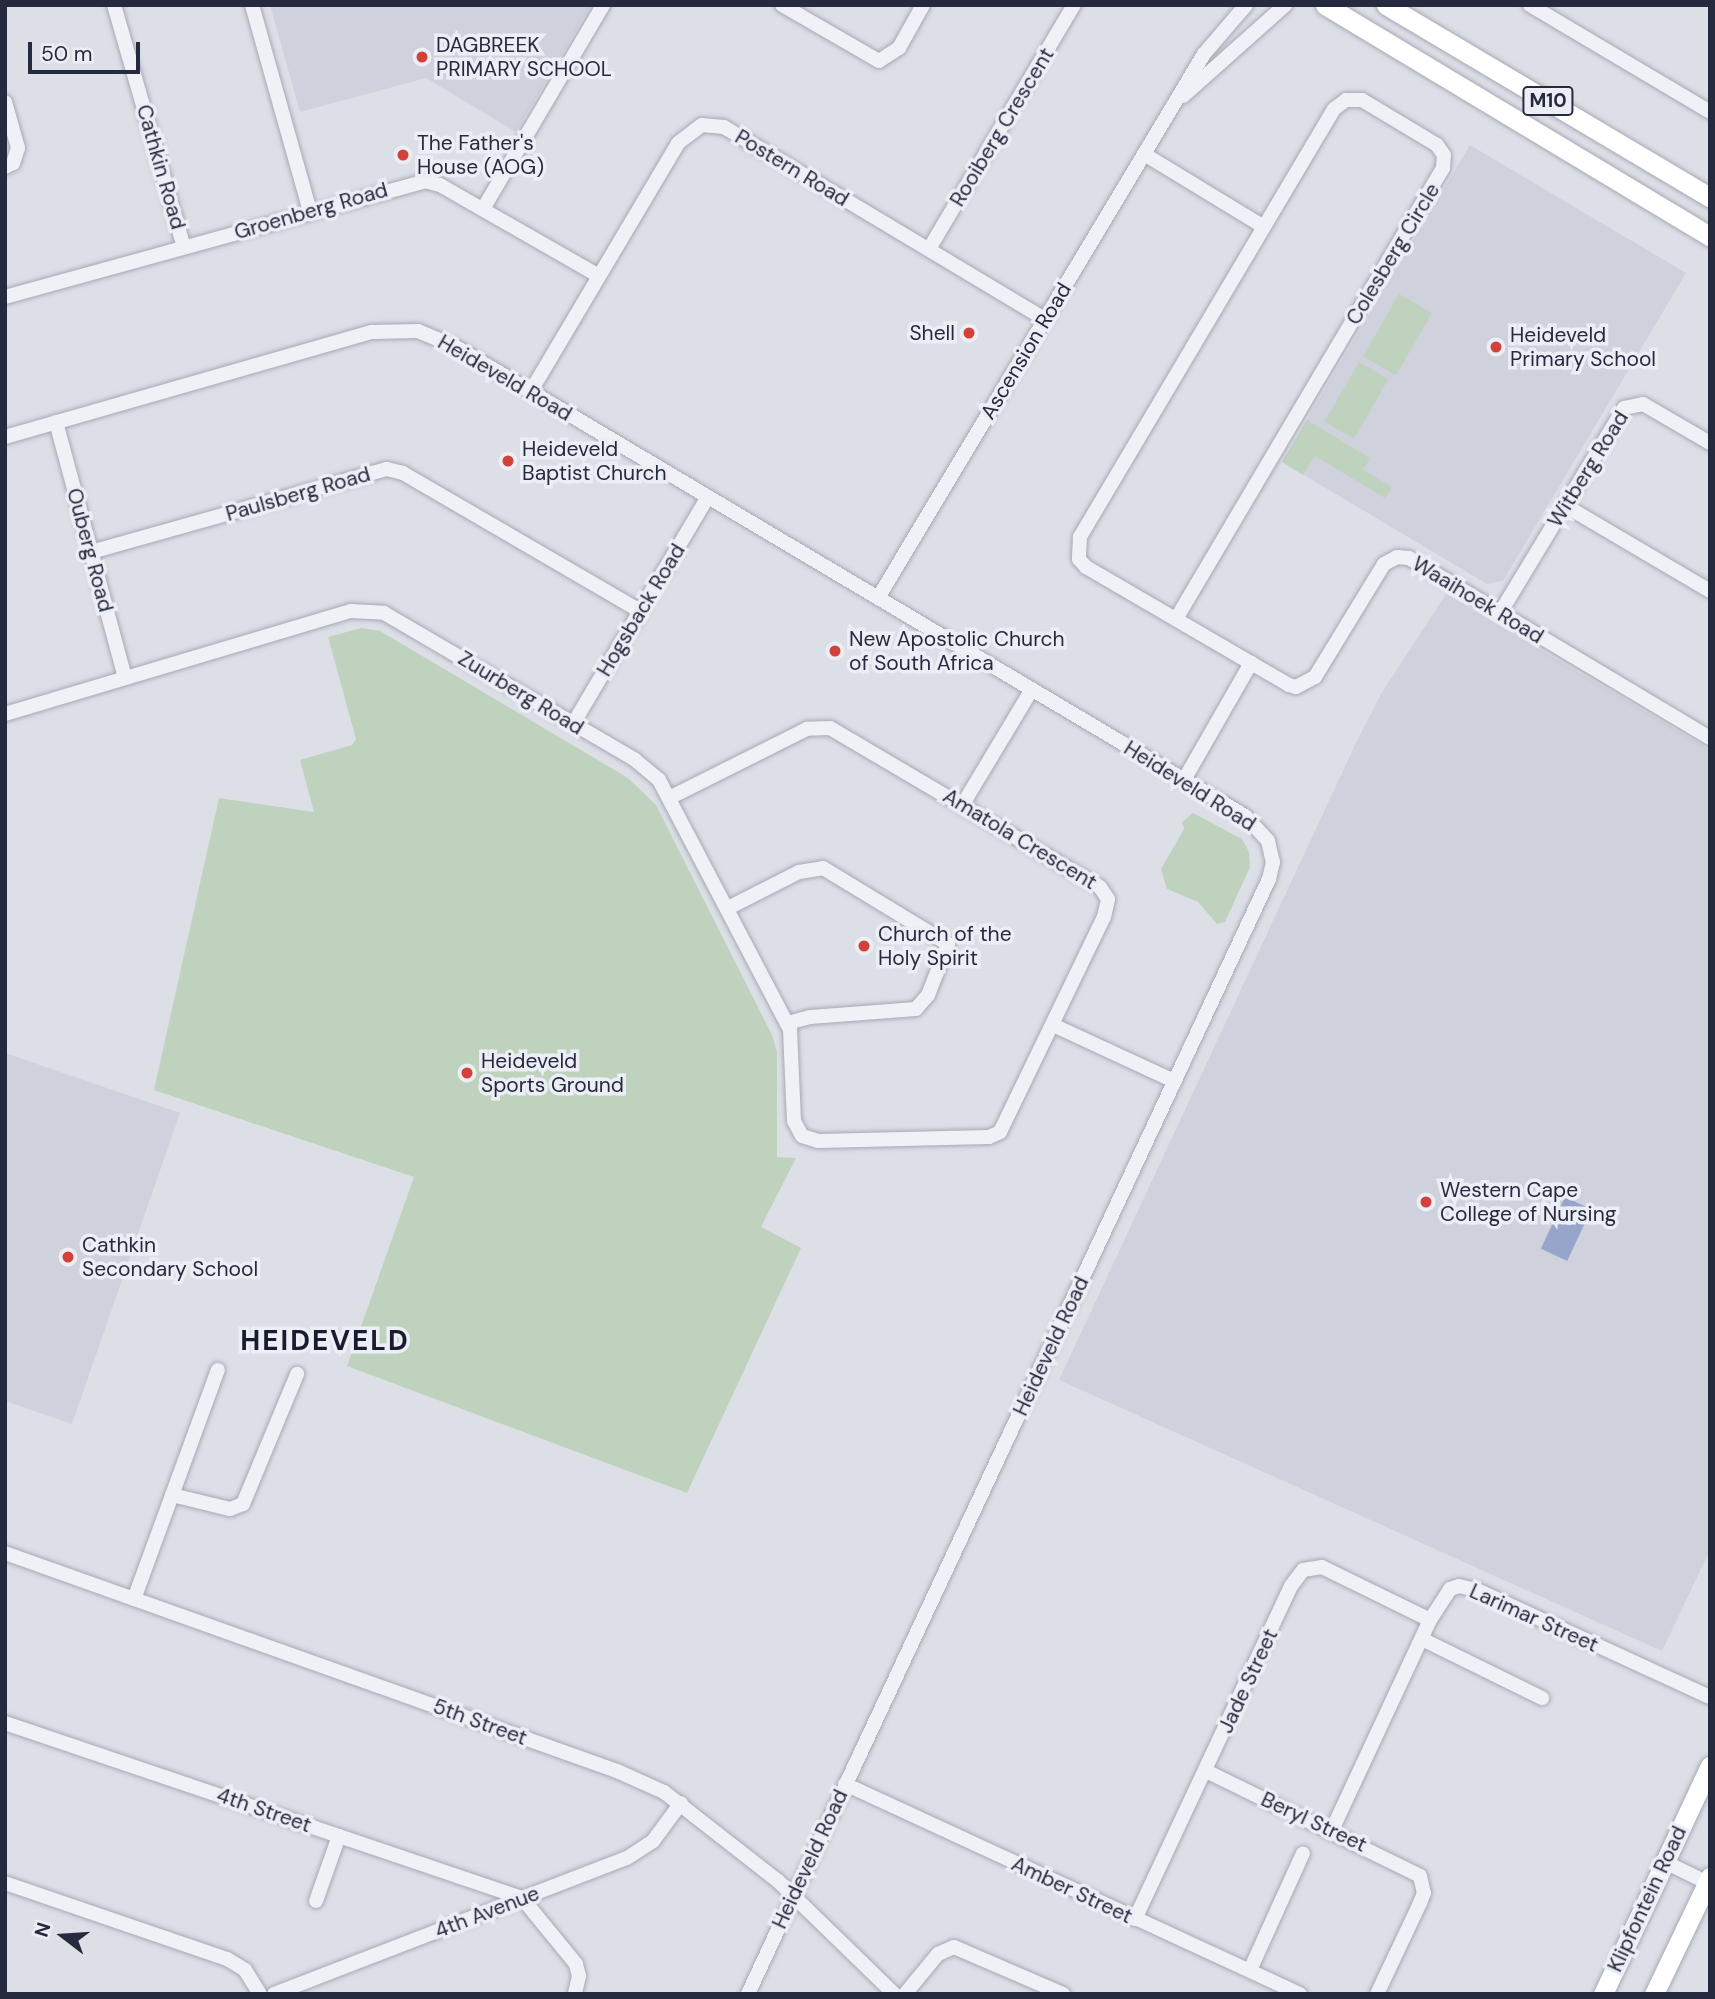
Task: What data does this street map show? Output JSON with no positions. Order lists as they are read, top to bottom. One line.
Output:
{"streets":{"main road":["M10","Klipfontein Road"],"street":["Rooiberg Crescent","Cathkin Road","Postern Road","Groenberg Road","Colesberg Circle","Ascension Road","Heideveld Road","Witberg Road","Paulsberg Road","Ouberg Road","Waaihoek Road","Hogsback Road","Zuurberg Road","Amatola Crescent","Larimar Street","Jade Street","5th Street","4th Street","Beryl Street","Amber Street","4th Avenue"]},"crossings":[["Rooiberg Crescent","Postern Road"],["Cathkin Road","Groenberg Road"],["Postern Road","Groenberg Road"],["Postern Road","Ascension Road"],["Postern Road","Heideveld Road"],["Colesberg Circle","Waaihoek Road"],["Ascension Road","Heideveld Road"],["Heideveld Road","Ouberg Road"],["Heideveld Road","Hogsback Road"],["Heideveld Road","5th Street"],["Heideveld Road","Amber Street"],["Witberg Road","Waaihoek Road"],["Paulsberg Road","Ouberg Road"],["Paulsberg Road","Hogsback Road"],["Ouberg Road","Zuurberg Road"],["Hogsback Road","Zuurberg Road"],["Zuurberg Road","Amatola Crescent"],["Larimar Street","Jade Street"],["Larimar Street","Beryl Street"],["Jade Street","Beryl Street"],["Jade Street","Amber Street"],["5th Street","4th Avenue"],["4th Street","4th Avenue"]],"districts":["HEIDEVELD"],"places":["DAGBREEK PRIMARY SCHOOL","The Father's House (AOG)","Shell","Heideveld Primary School","Heideveld Baptist Church","New Apostolic Church of South Africa","Church of the Holy Spirit","Heideveld Sports Ground","Western Cape College of Nursing","Cathkin Secondary School"],"scale_bar":"50 m","north":"left"}
